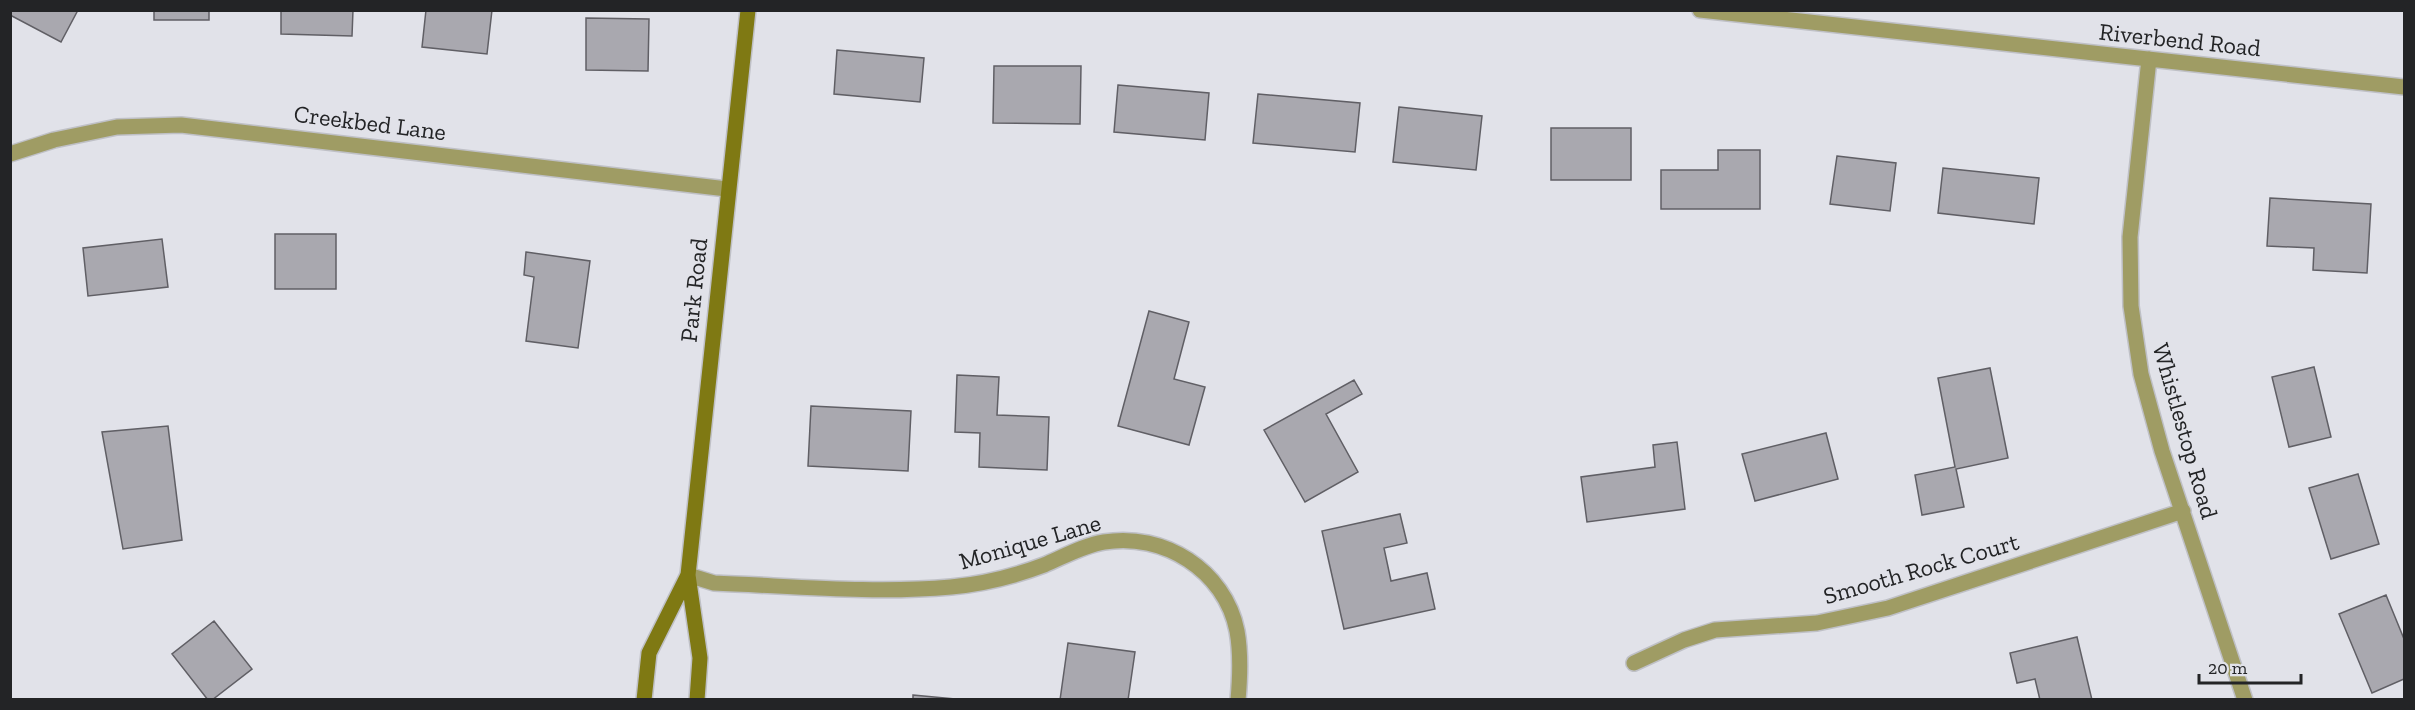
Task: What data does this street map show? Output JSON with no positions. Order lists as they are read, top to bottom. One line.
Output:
{"streets":{"main road":["Park Road"],"street":["Riverbend Road","Creekbed Lane","Whistlestop Road","Monique Lane","Smooth Rock Court"]},"crossings":[["Riverbend Road","Whistlestop Road"],["Creekbed Lane","Park Road"],["Park Road","Monique Lane"],["Whistlestop Road","Smooth Rock Court"]],"scale_bar":"20 m"}
